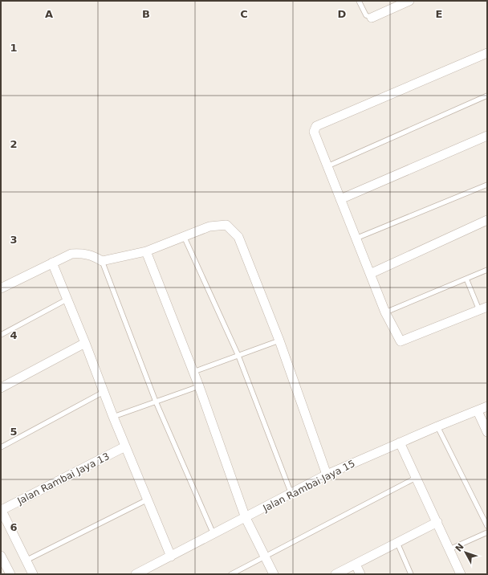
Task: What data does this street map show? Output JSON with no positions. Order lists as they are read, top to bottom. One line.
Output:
{"streets":{"street":["Jalan Rambai Jaya 13","Jalan Rambai Jaya 15"]},"north":"top left","grid":{"columns":["A","B","C","D","E"],"rows":["1","2","3","4","5","6"]}}
